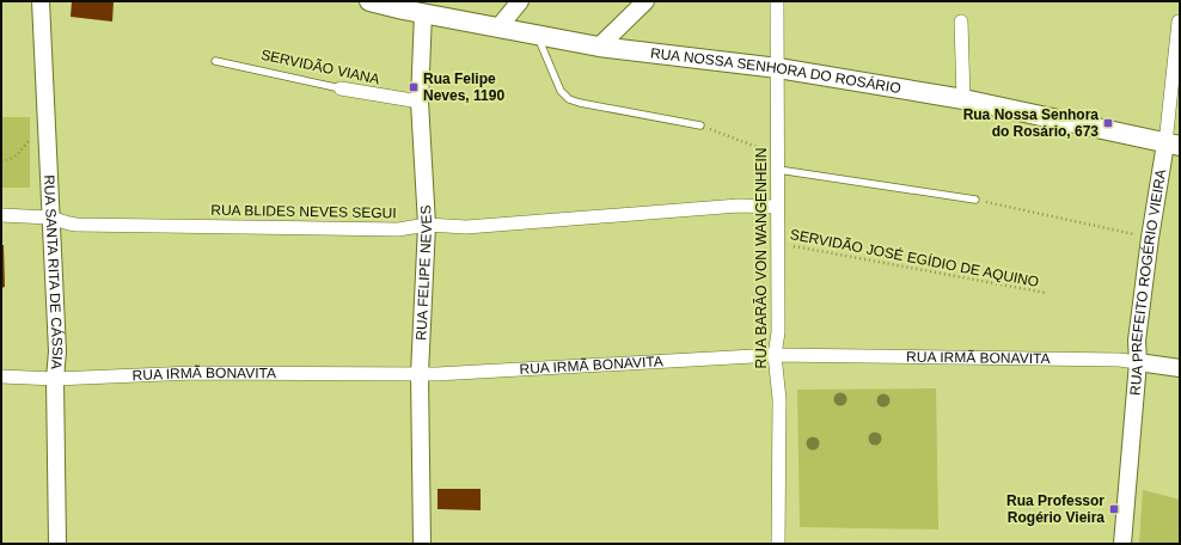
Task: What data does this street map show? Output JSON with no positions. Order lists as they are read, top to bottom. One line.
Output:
{"streets":{"main road":["RUA NOSSA SENHORA DO ROSÁRIO"],"street":["SERVIDÃO VIANA","RUA BLIDES NEVES SEGUI","RUA BARÃO VON WANGENHEIN","RUA SANTA RITA DE CÁSSIA","RUA FELIPE NEVES","RUA PREFEITO ROGÉRIO VIEIRA","RUA IRMÃ BONAVITA"],"path":["SERVIDÃO JOSÉ EGÍDIO DE AQUINO"]},"crossings":[["SERVIDÃO VIANA","RUA FELIPE NEVES"],["RUA NOSSA SENHORA DO ROSÁRIO","RUA BARÃO VON WANGENHEIN"],["RUA NOSSA SENHORA DO ROSÁRIO","RUA FELIPE NEVES"],["RUA NOSSA SENHORA DO ROSÁRIO","RUA PREFEITO ROGÉRIO VIEIRA"],["RUA BLIDES NEVES SEGUI","RUA BARÃO VON WANGENHEIN"],["RUA BLIDES NEVES SEGUI","RUA SANTA RITA DE CÁSSIA"],["RUA BLIDES NEVES SEGUI","RUA FELIPE NEVES"],["RUA BARÃO VON WANGENHEIN","SERVIDÃO JOSÉ EGÍDIO DE AQUINO"],["RUA BARÃO VON WANGENHEIN","RUA IRMÃ BONAVITA"],["RUA SANTA RITA DE CÁSSIA","RUA IRMÃ BONAVITA"],["RUA FELIPE NEVES","RUA IRMÃ BONAVITA"],["RUA PREFEITO ROGÉRIO VIEIRA","RUA IRMÃ BONAVITA"]],"places":{"transit":["Rua Felipe Neves, 1190","Rua Nossa Senhora do Rosário, 673","Rua Professor Rogério Vieira"]}}
